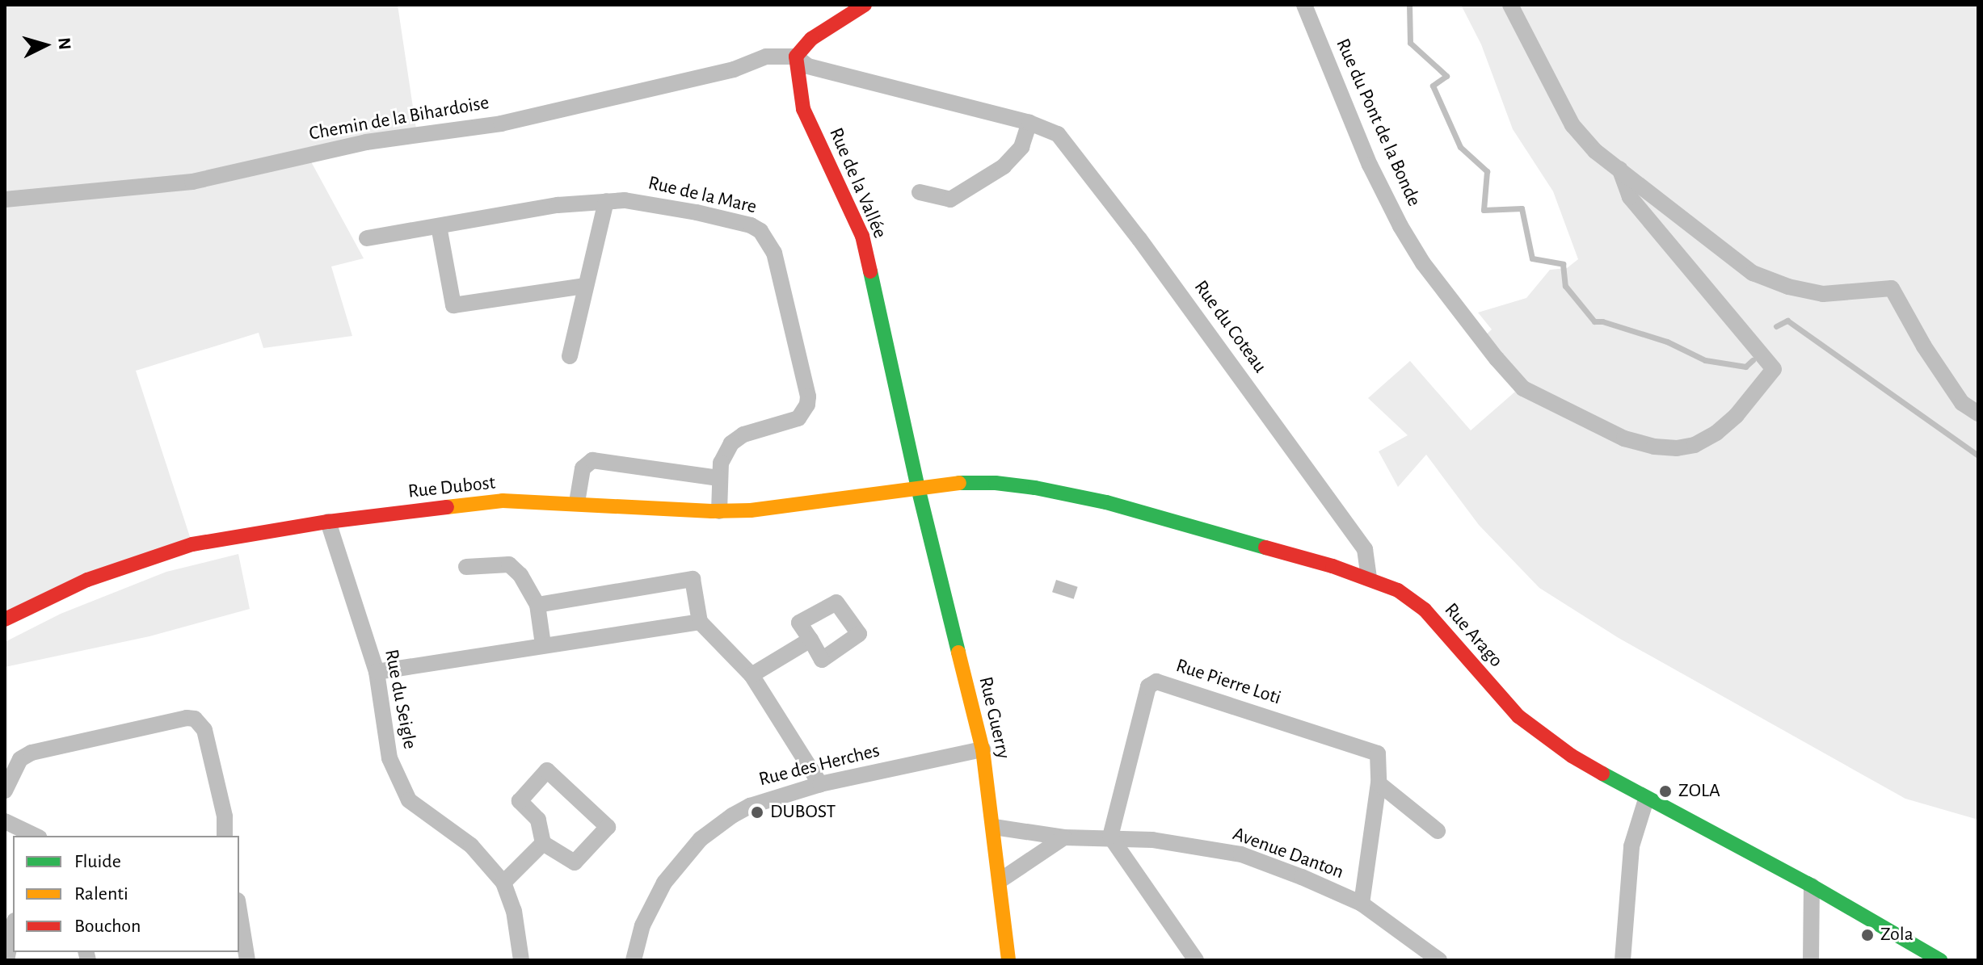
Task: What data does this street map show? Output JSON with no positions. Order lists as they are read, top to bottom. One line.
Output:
{"streets":{"main road":["Rue de la Vallée","Rue Dubost","Rue Arago","Rue Guerry"],"street":["Chemin de la Bihardoise","Rue du Pont de la Bonde","Rue de la Mare","Rue du Coteau","Rue Pierre Loti","Rue du Seigle","Rue des Herches","Avenue Danton"]},"crossings":[["Chemin de la Bihardoise","Rue de la Vallée"],["Chemin de la Bihardoise","Rue du Coteau"],["Rue de la Vallée","Rue du Coteau"],["Rue de la Vallée","Rue Dubost"],["Rue de la Vallée","Rue Arago"],["Rue de la Vallée","Rue Guerry"],["Rue de la Mare","Rue Dubost"],["Rue du Coteau","Rue Arago"],["Rue Dubost","Rue Arago"],["Rue Dubost","Rue du Seigle"],["Rue Dubost","Rue Guerry"],["Rue Arago","Rue Guerry"],["Rue Pierre Loti","Avenue Danton"],["Rue Guerry","Rue des Herches"],["Rue Guerry","Avenue Danton"]],"places":["ZOLA","DUBOST","Zola"],"legend":["Fluide","Ralenti","Bouchon"],"north":"right"}
